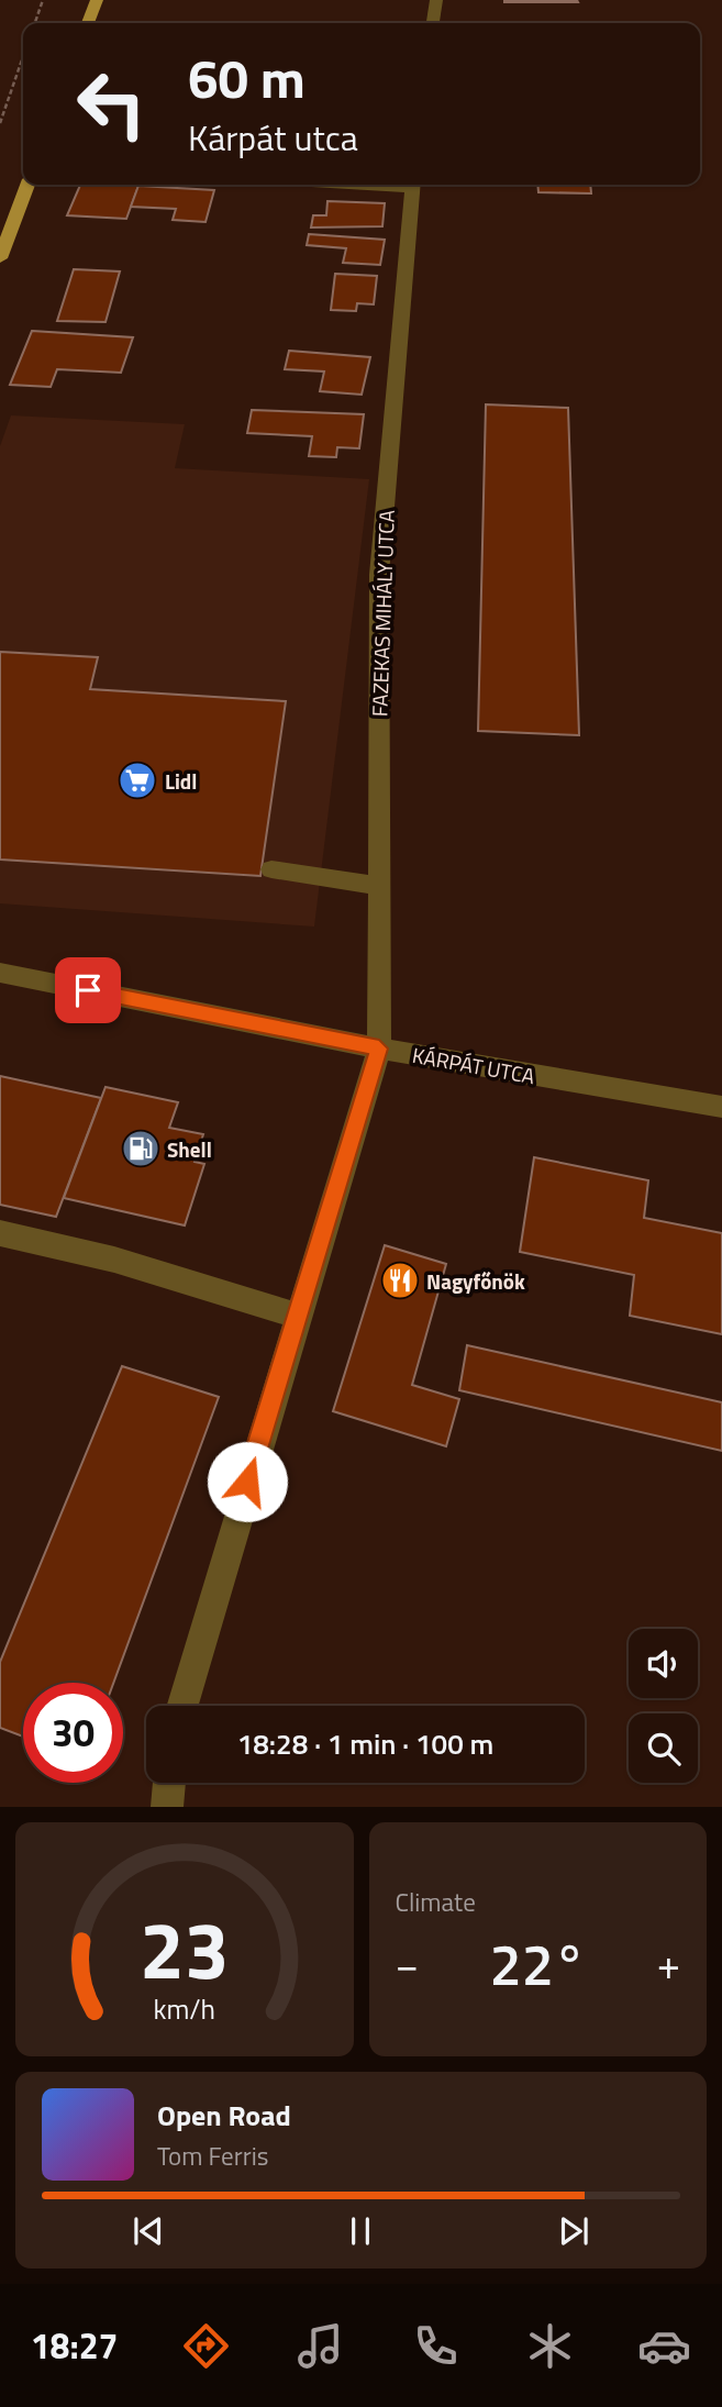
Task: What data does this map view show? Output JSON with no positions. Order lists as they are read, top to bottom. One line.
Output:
{"streets":{"street":["FAZEKAS MIHÁLY UTCA","KÁRPÁT UTCA"]},"crossings":[["FAZEKAS MIHÁLY UTCA","KÁRPÁT UTCA"]],"places":{"supermarket":["Lidl"],"fuel station":["Shell"],"restaurant":["Nagyfőnök"]},"page":{"turn":["60 m","Kárpát utca"],"limit":"30","trip":"18:28 · 1 min · 100 m","tile":"Climate","heat":["−","22°","+"],"song":["Open Road","Tom Ferris"],"tabs":"18:27","gauge":["23","km/h"]}}
